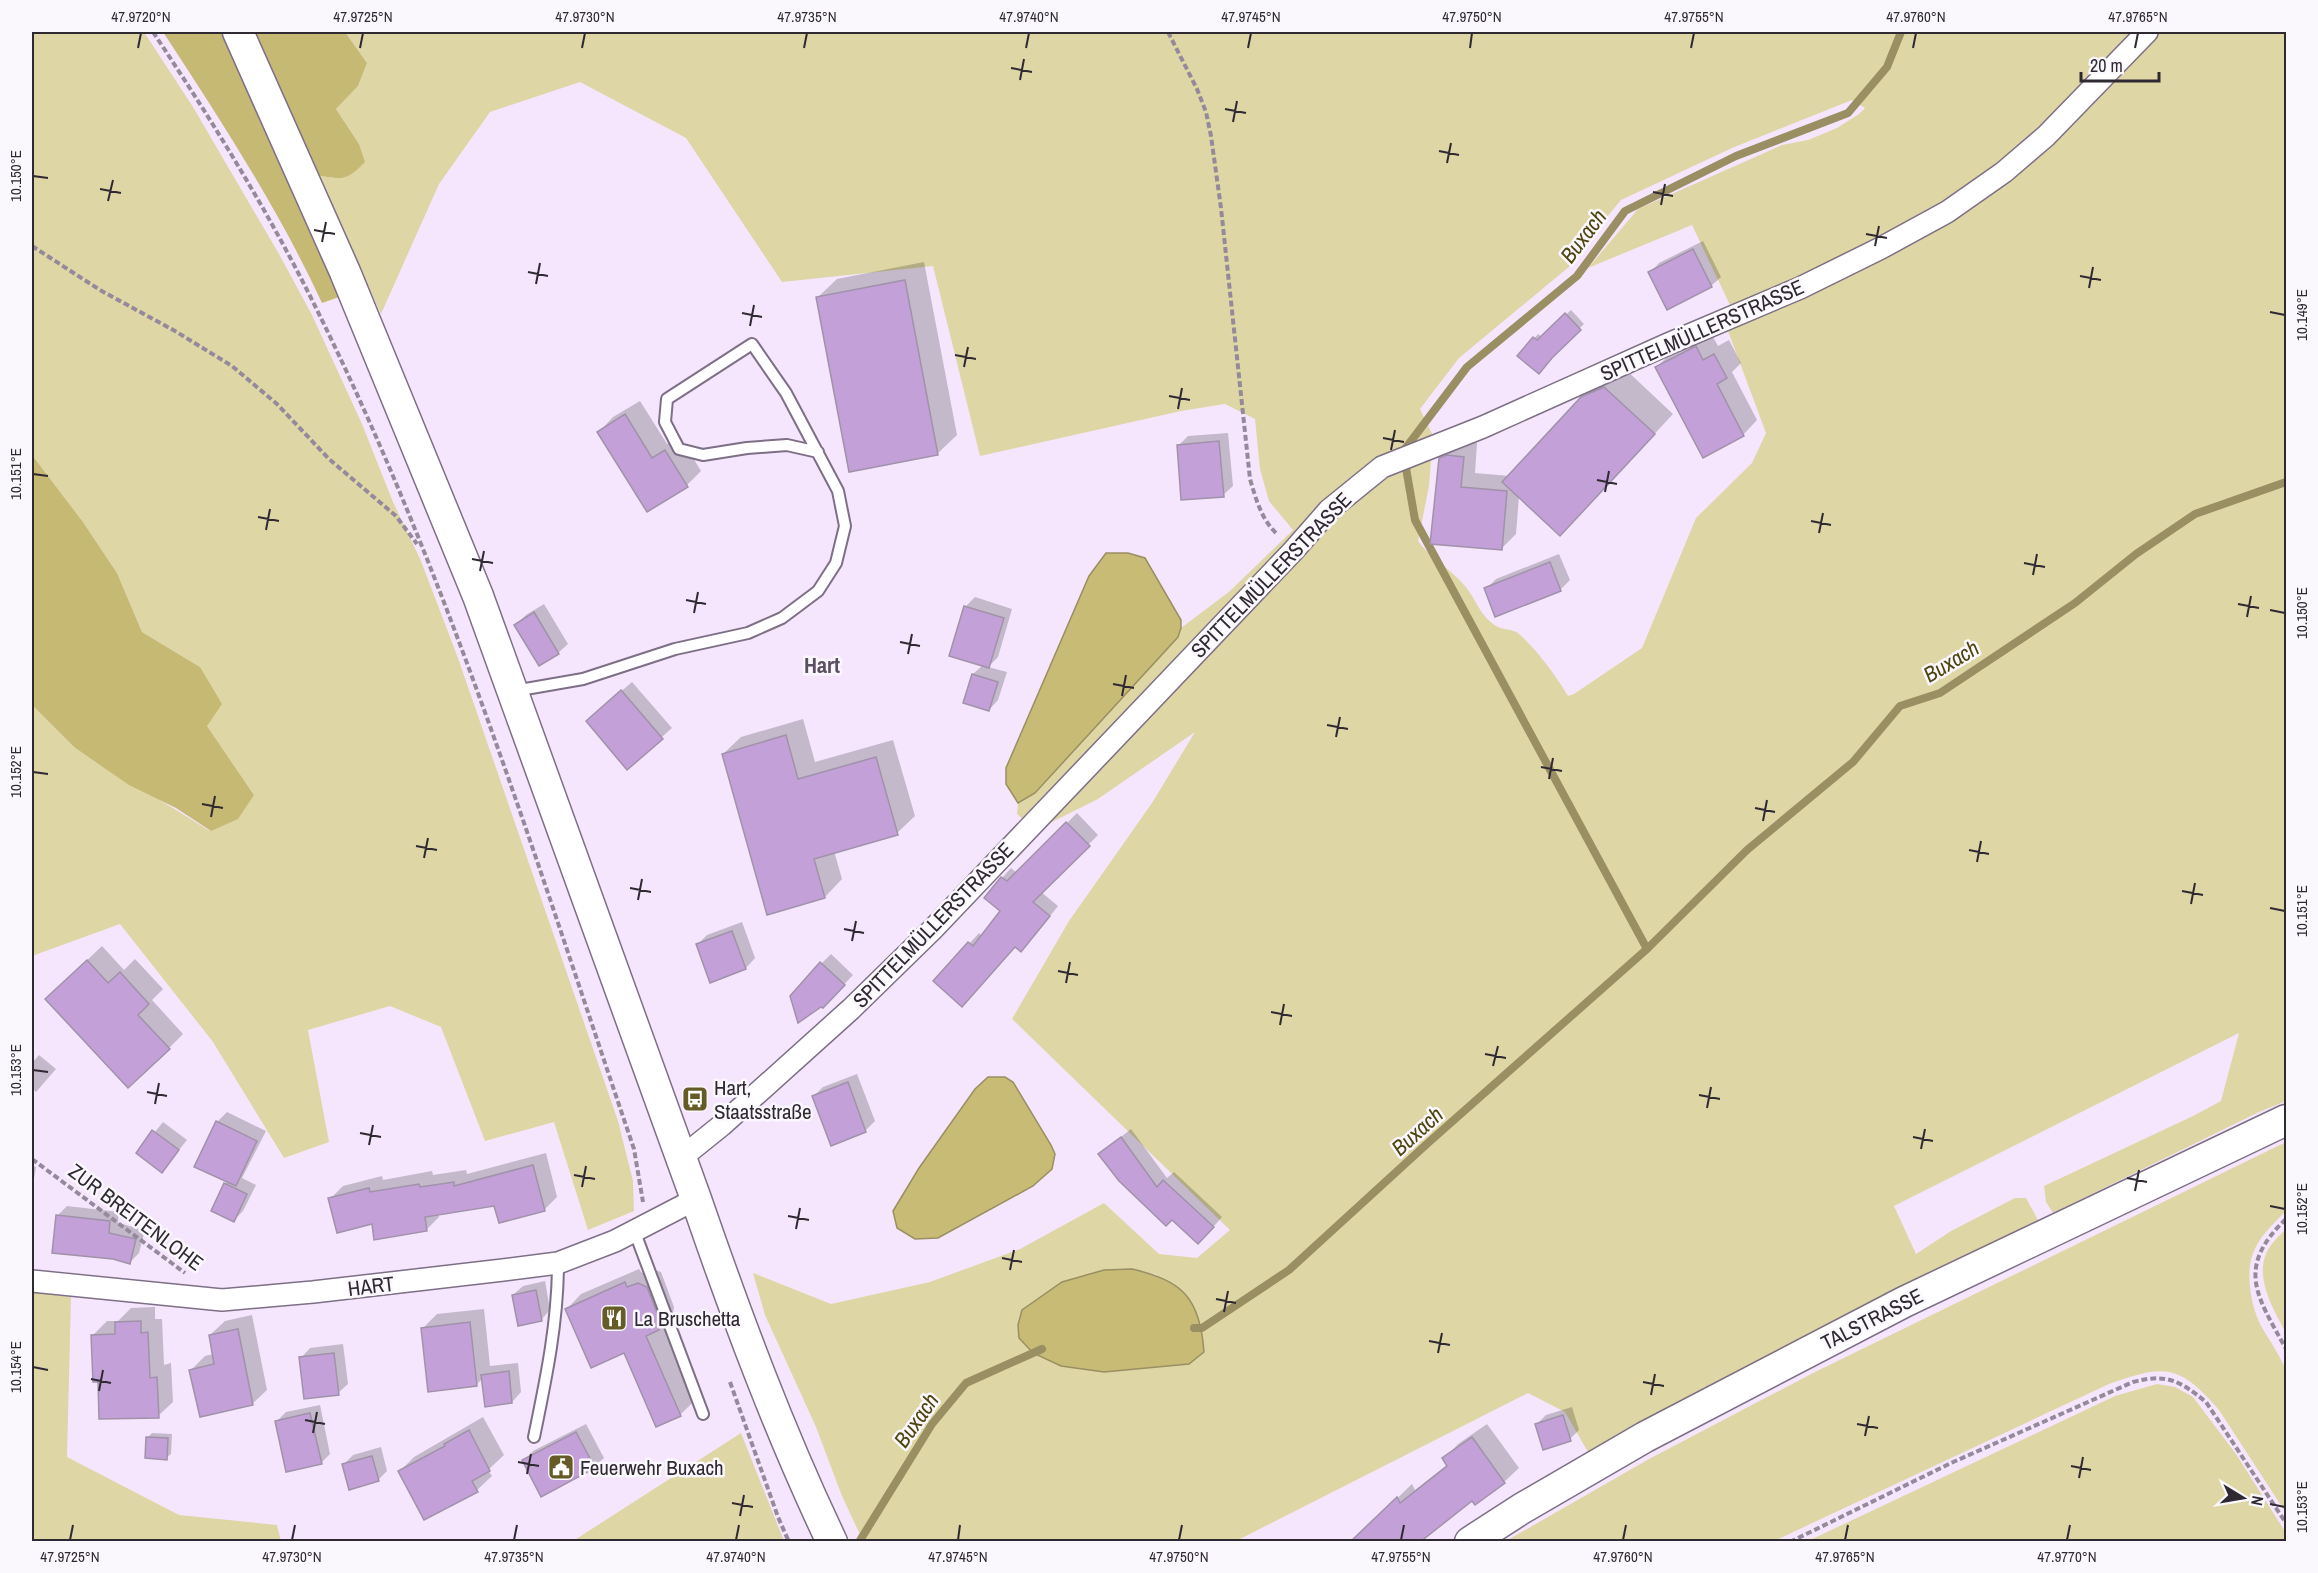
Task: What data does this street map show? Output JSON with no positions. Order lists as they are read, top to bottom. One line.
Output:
{"streets":{"main road":["TALSTRASSE"],"street":["SPITTELMÜLLERSTRASSE","HART"],"path":["ZUR BREITENLOHE"]},"crossings":[["ZUR BREITENLOHE","HART"]],"districts":["Hart"],"water":["Buxach"],"places":{"bus stop":["Hart, Staatsstraße"],"restaurant":["La Bruschetta"],"public building":["Feuerwehr Buxach"]},"scale_bar":"20 m","north":"right","coordinates":["47.9720°N","47.9725°N","47.9730°N","47.9735°N","47.9740°N","47.9745°N","47.9750°N","47.9755°N","47.9760°N","47.9765°N","10.150°E","10.149°E","10.151°E","10.152°E","10.153°E","10.154°E","47.9770°N"]}
